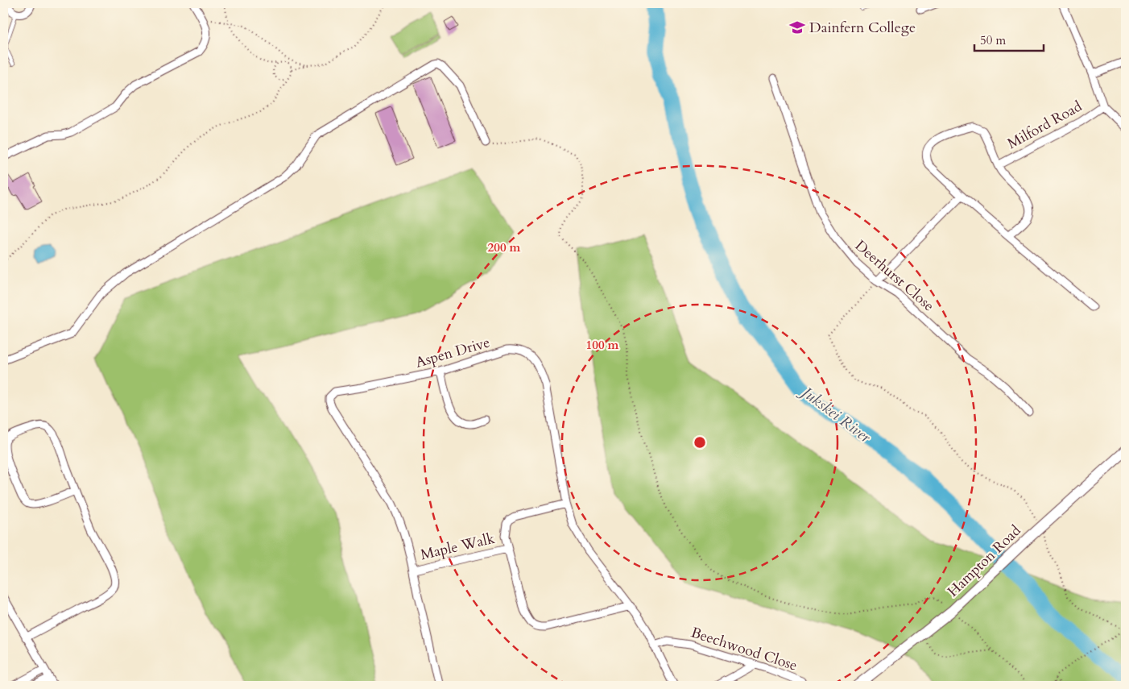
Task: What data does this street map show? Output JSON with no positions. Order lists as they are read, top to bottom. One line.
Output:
{"streets":{"street":["Milford Road","Deerhurst Close","Aspen Drive","Maple Walk","Hampton Road","Beechwood Close"]},"crossings":[["Aspen Drive","Maple Walk"],["Aspen Drive","Beechwood Close"]],"water":["Jukskei River"],"places":{"school or university":["Dainfern College"]},"scale_bar":"50 m","rings":["200 m","100 m"]}
